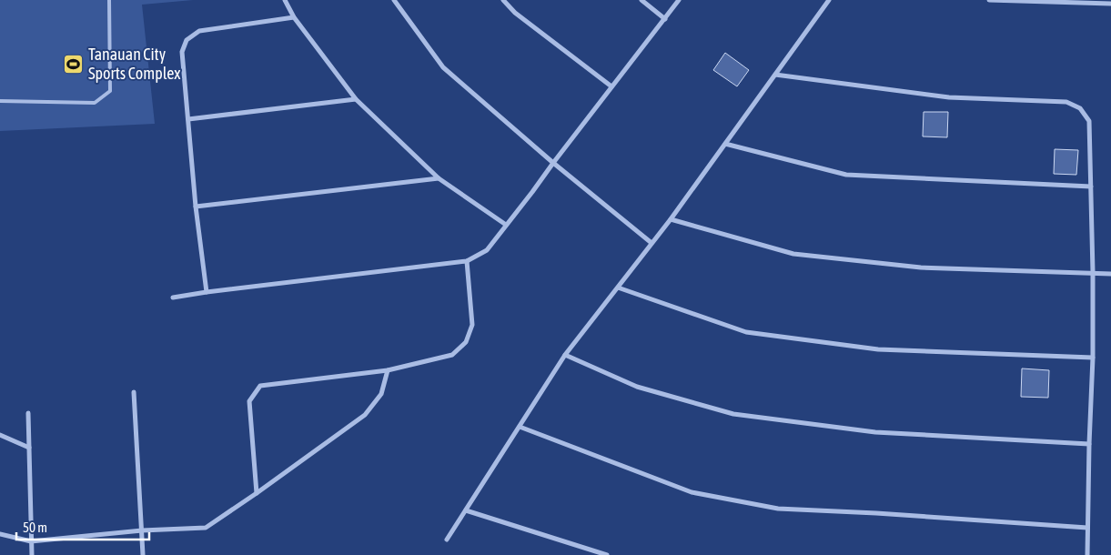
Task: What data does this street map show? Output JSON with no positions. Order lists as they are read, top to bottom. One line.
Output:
{"places":{"sports":["Tanauan City Sports Complex"]},"scale_bar":"50 m"}
